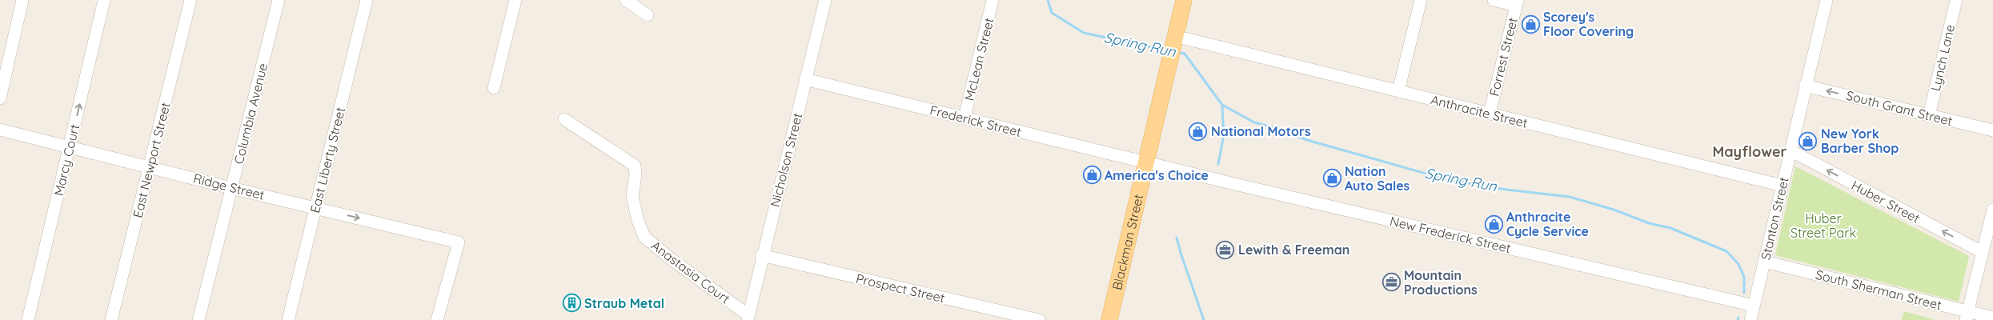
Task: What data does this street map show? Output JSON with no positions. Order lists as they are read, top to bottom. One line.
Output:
{"streets":{"main road":["Blackman Street"],"street":["Forrest Street","Lynch Lane","McLean Street","South Grant Street","Anthracite Street","Columbia Avenue","Frederick Street","Marcy Court","East Newport Street","East Liberty Street","Nicholson Street","Ridge Street","Huber Street","Stanton Street","New Frederick Street","Anastasia Court","Prospect Street","South Sherman Street"]},"crossings":[["Forrest Street","Anthracite Street"],["Lynch Lane","South Grant Street"],["McLean Street","Frederick Street"],["South Grant Street","Stanton Street"],["Anthracite Street","Stanton Street"],["Anthracite Street","Blackman Street"],["Columbia Avenue","Ridge Street"],["Frederick Street","Nicholson Street"],["Frederick Street","New Frederick Street"],["Frederick Street","Blackman Street"],["Marcy Court","Ridge Street"],["East Newport Street","Ridge Street"],["East Liberty Street","Ridge Street"],["Nicholson Street","Anastasia Court"],["Nicholson Street","Prospect Street"],["Huber Street","Stanton Street"],["Stanton Street","New Frederick Street"],["Stanton Street","South Sherman Street"],["New Frederick Street","Blackman Street"]],"one_way":["South Grant Street","Huber Street"],"districts":["Mayflower"],"water":["Spring Run"],"parks":["Huber Street Park"],"places":{"shop":["Scorey's Floor Covering","National Motors","New York Barber Shop","America's Choice","Nation Auto Sales","Anthracite Cycle Service"],"office":["Lewith & Freeman","Mountain Productions"],"building":["Straub Metal"]}}
